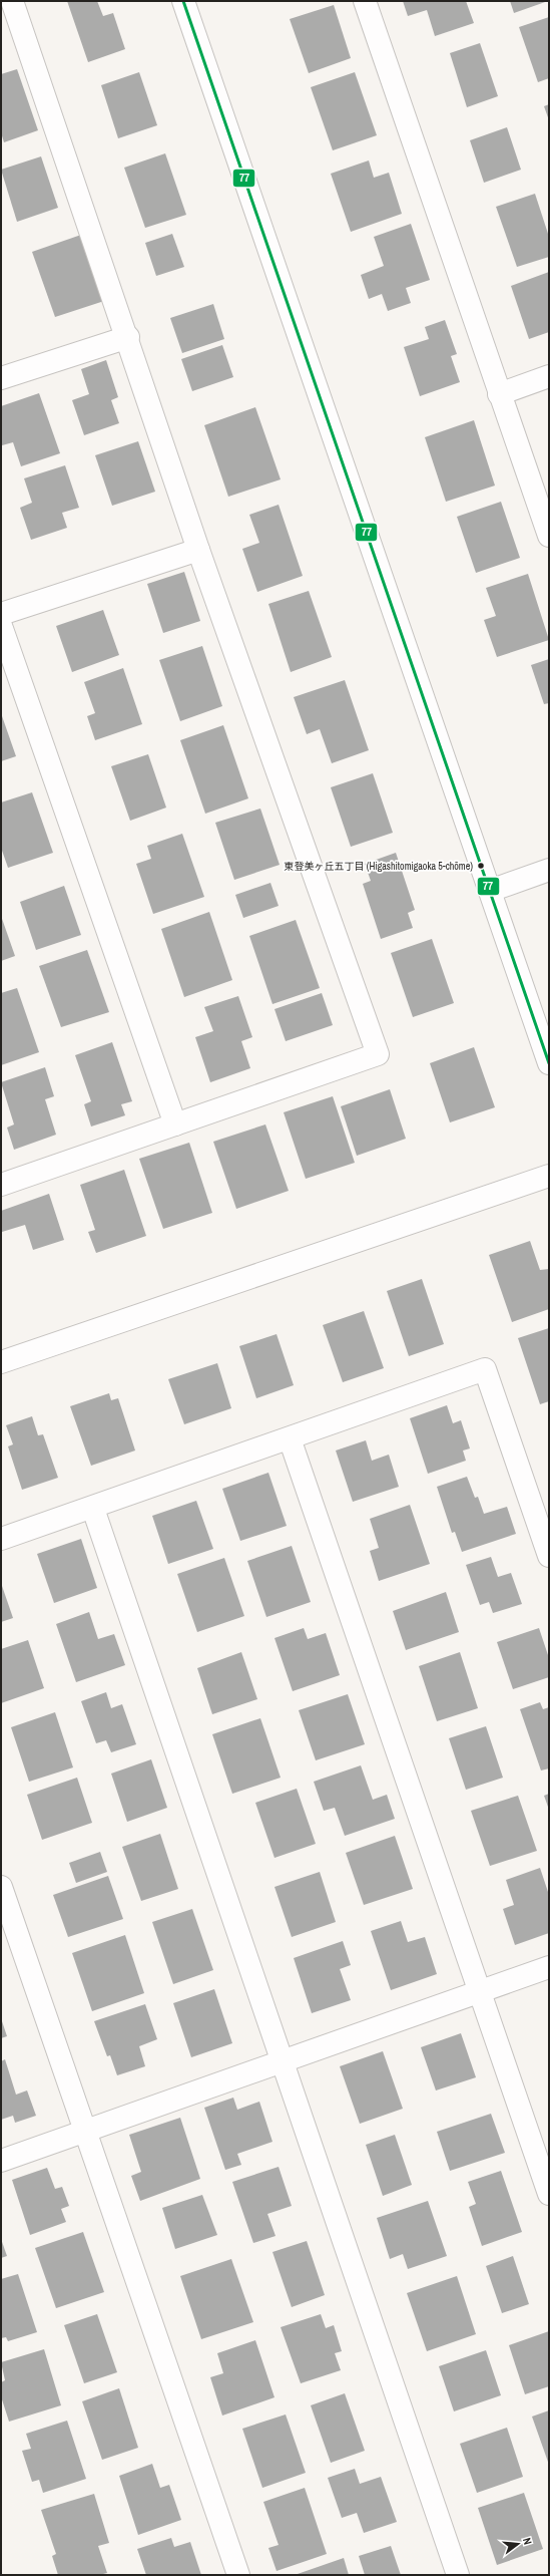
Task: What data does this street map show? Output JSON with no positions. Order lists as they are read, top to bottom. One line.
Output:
{"places":["東登美ヶ丘五丁目 (Higashitomigaoka 5-chōme)"],"lines":["transit line 77"],"north":"right"}
